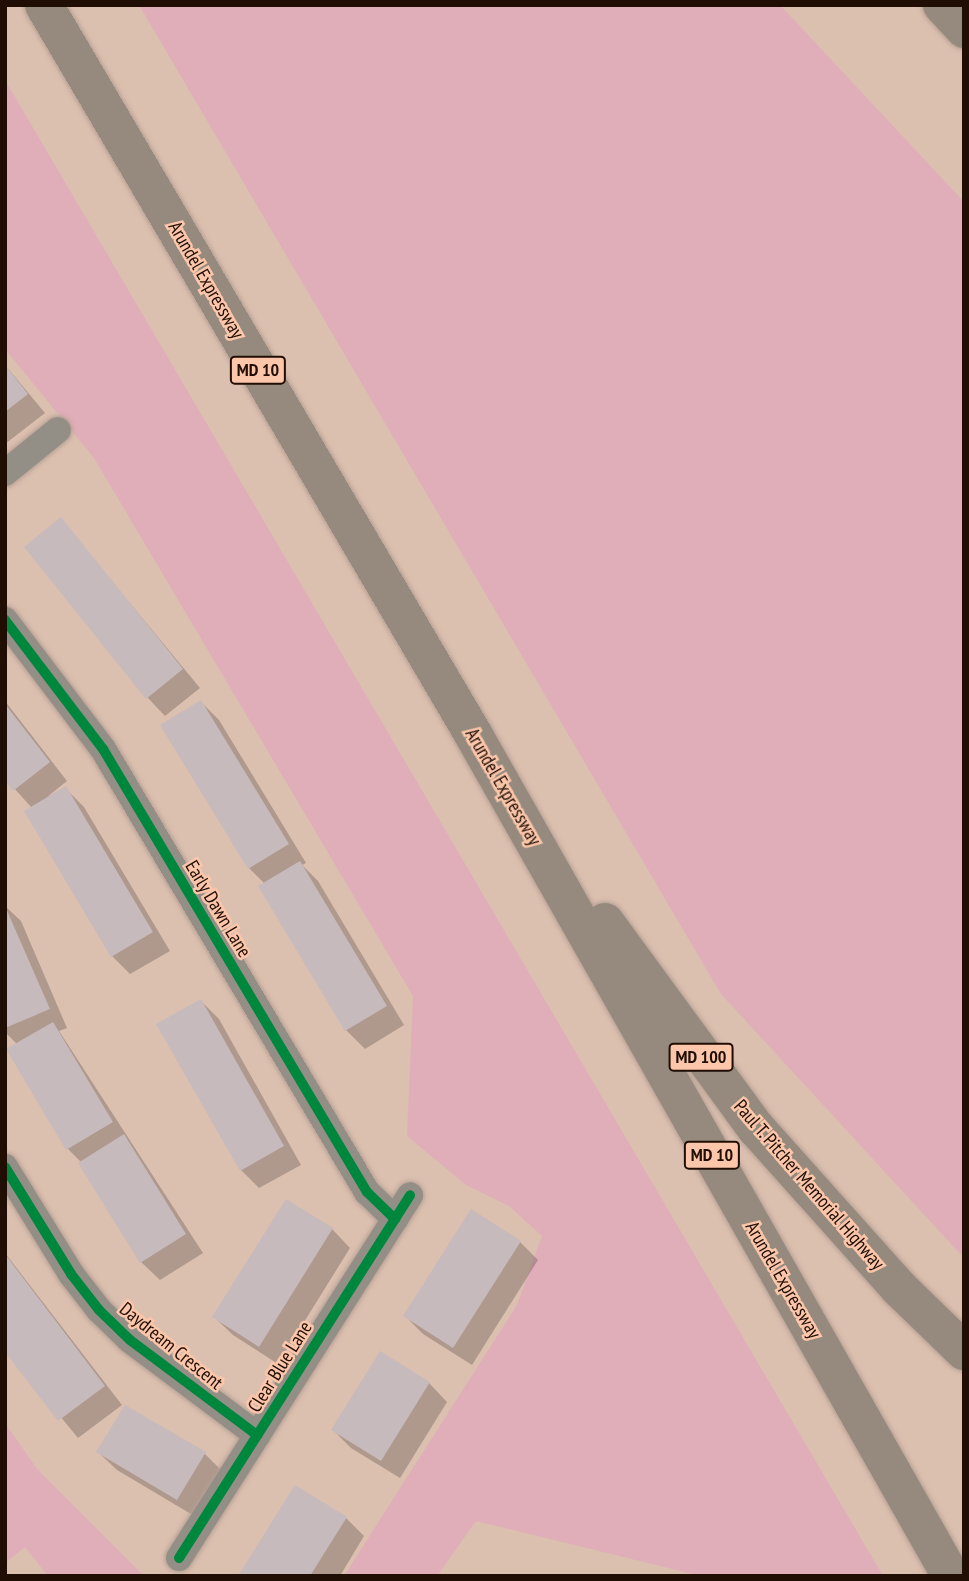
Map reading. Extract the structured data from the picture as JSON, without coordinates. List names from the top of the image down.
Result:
{
  "streets": {
    "highway": [
      "Arundel Expressway",
      "MD 10",
      "MD 100",
      "Paul T. Pitcher Memorial Highway"
    ],
    "street": ["Early Dawn Lane", "Daydream Crescent", "Clear Blue Lane"]
  },
  "crossings": [
    ["Arundel Expressway", "Paul T. Pitcher Memorial Highway"],
    ["Early Dawn Lane", "Clear Blue Lane"],
    ["Daydream Crescent", "Clear Blue Lane"]
  ]
}
